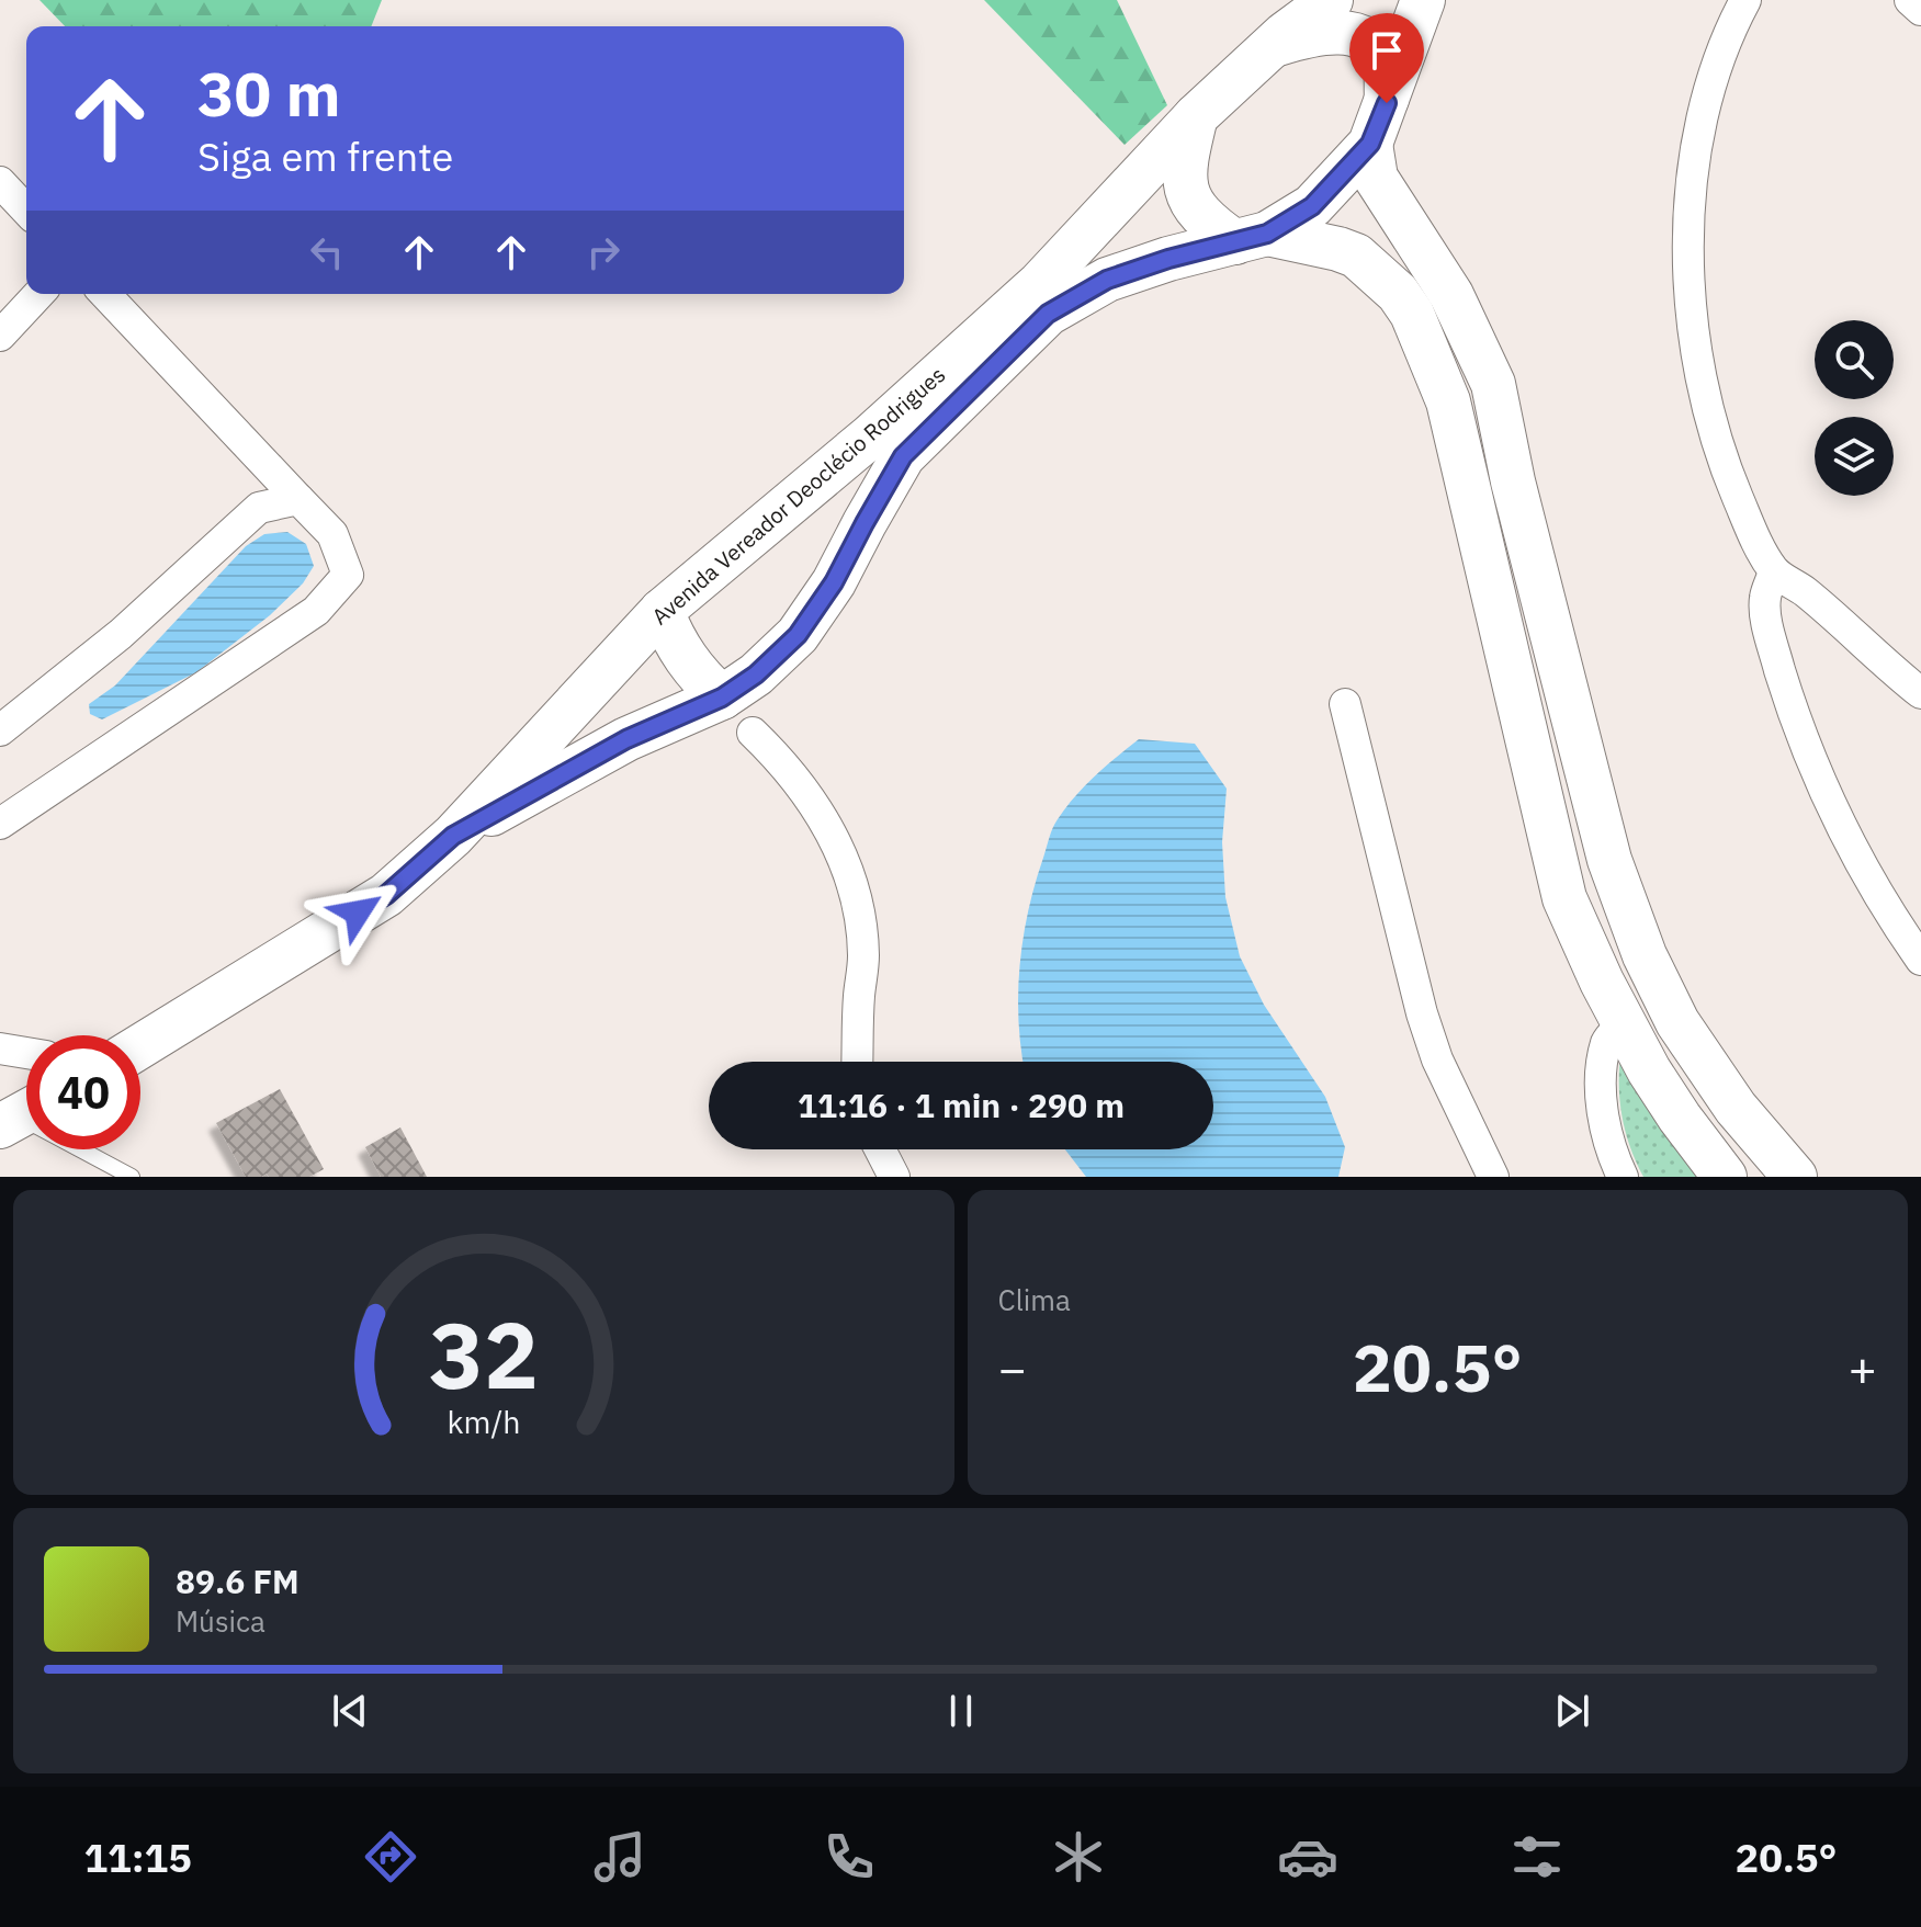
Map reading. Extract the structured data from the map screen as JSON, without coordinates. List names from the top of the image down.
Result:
{
  "streets": {
    "street": ["Avenida Vereador Deoclécio Rodrigues"]
  },
  "page": {
    "turn": ["30 m", "Siga em frente"],
    "limit": "40",
    "trip": "11:16 · 1 min · 290 m",
    "tile": "Clima",
    "heat": ["−", "20.5°", "+"],
    "song": ["89.6 FM", "Música"],
    "tabs": ["11:15", "20.5°"],
    "gauge": ["32", "km/h"]
  }
}
